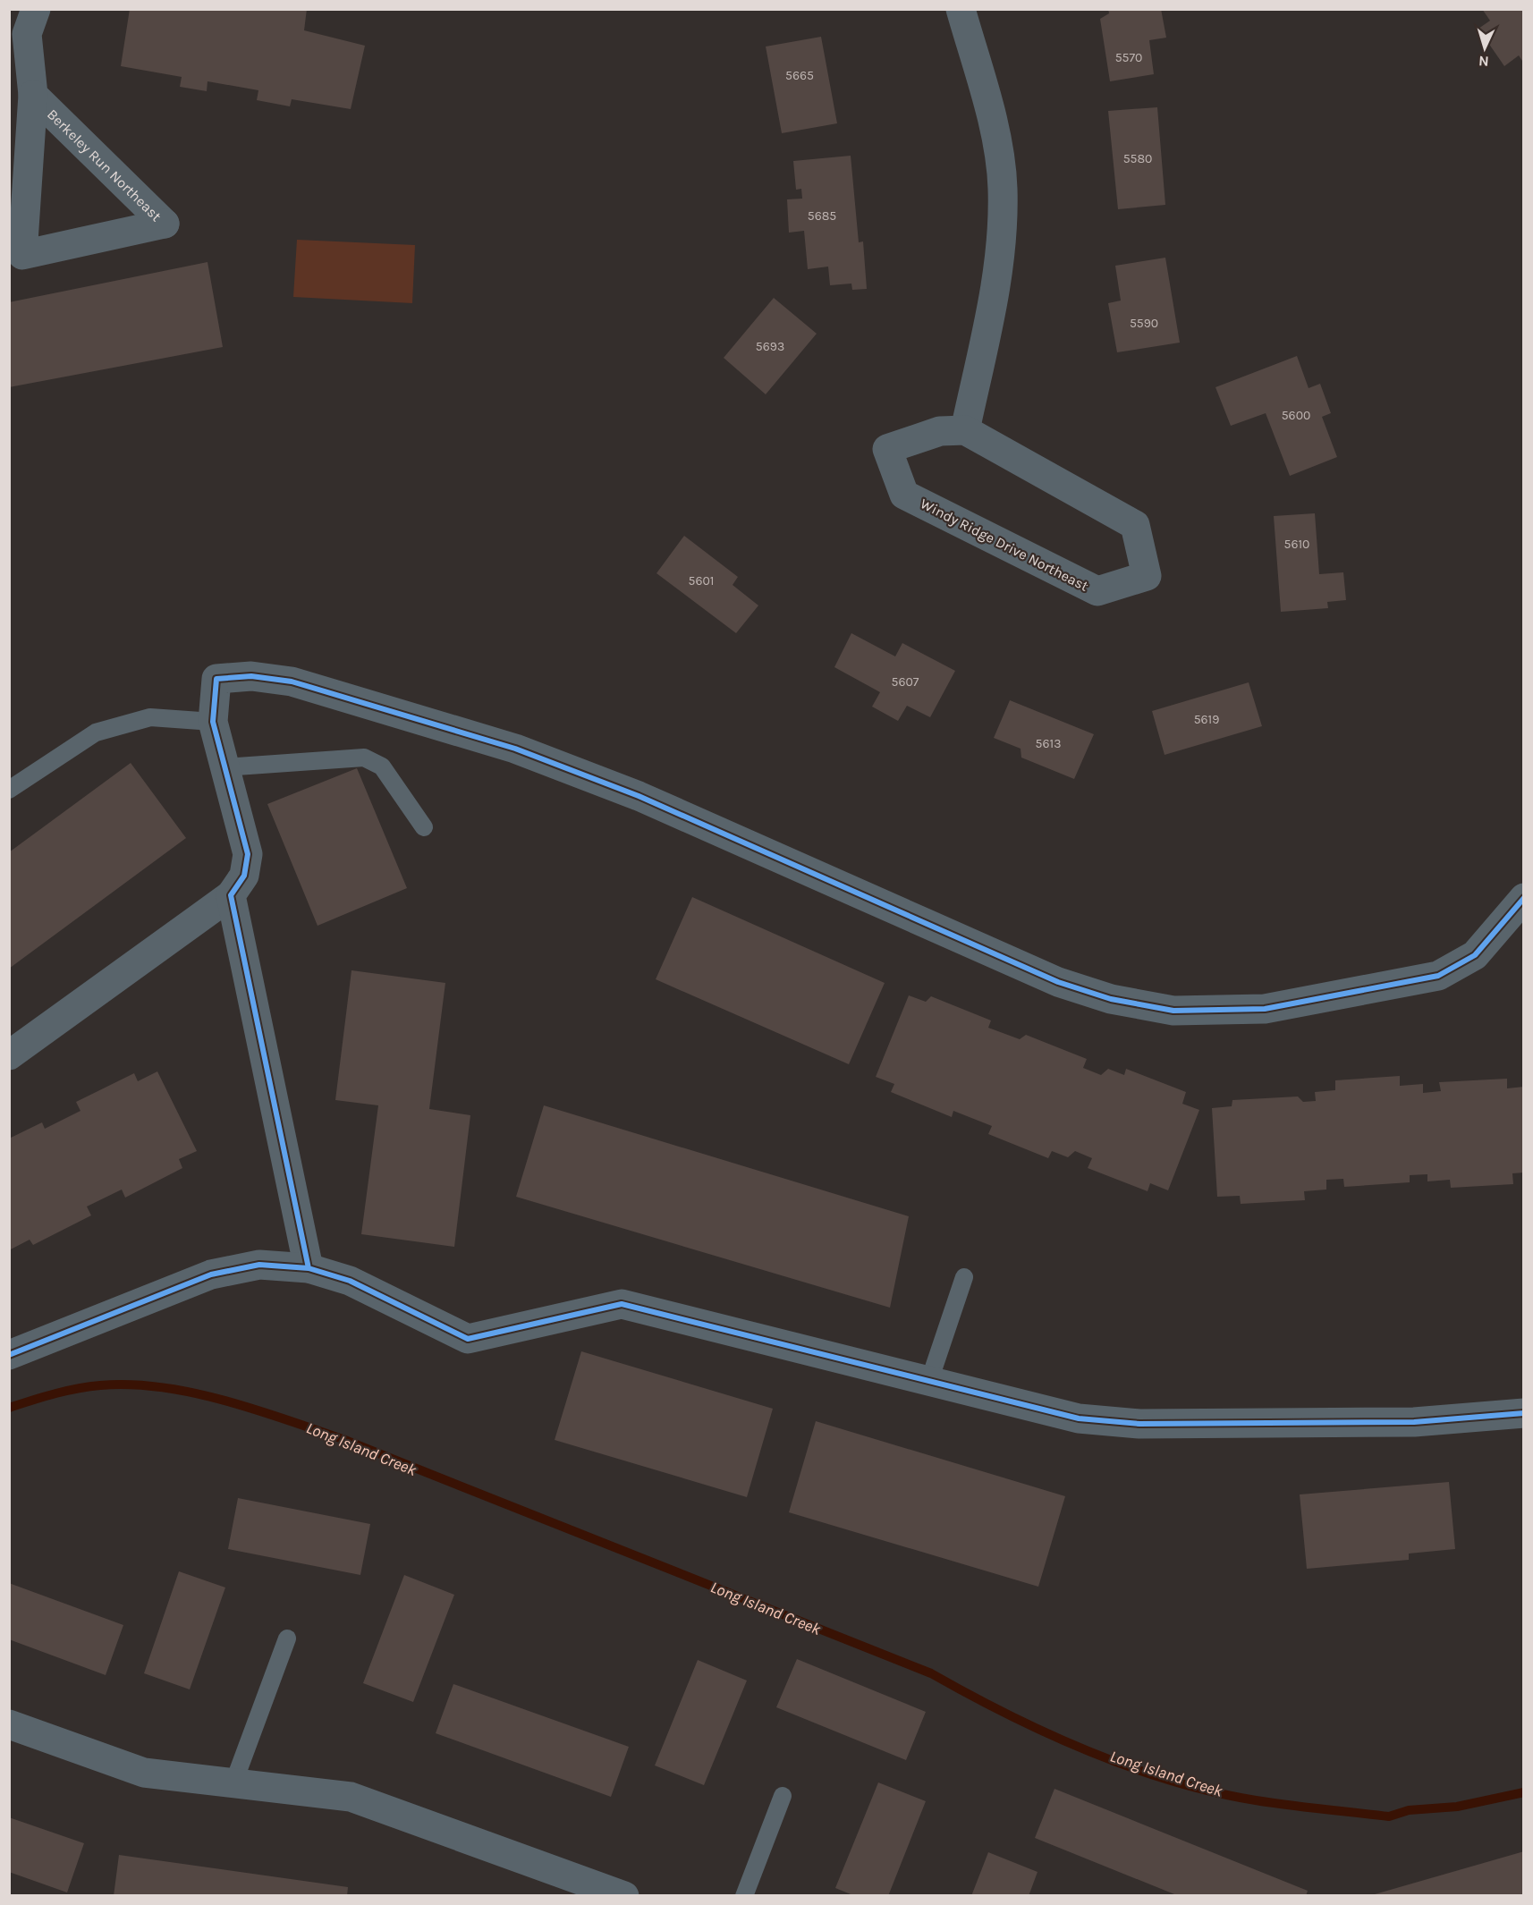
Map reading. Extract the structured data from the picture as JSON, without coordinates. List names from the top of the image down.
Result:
{
  "streets": {
    "street": ["Berkeley Run Northeast", "Windy Ridge Drive Northeast"]
  },
  "water": ["Long Island Creek"],
  "house_numbers": [
    "5570",
    "5665",
    "5580",
    "5685",
    "5590",
    "5693",
    "5600",
    "5610",
    "5601",
    "5607",
    "5619",
    "5613"
  ],
  "north": "bottom"
}
